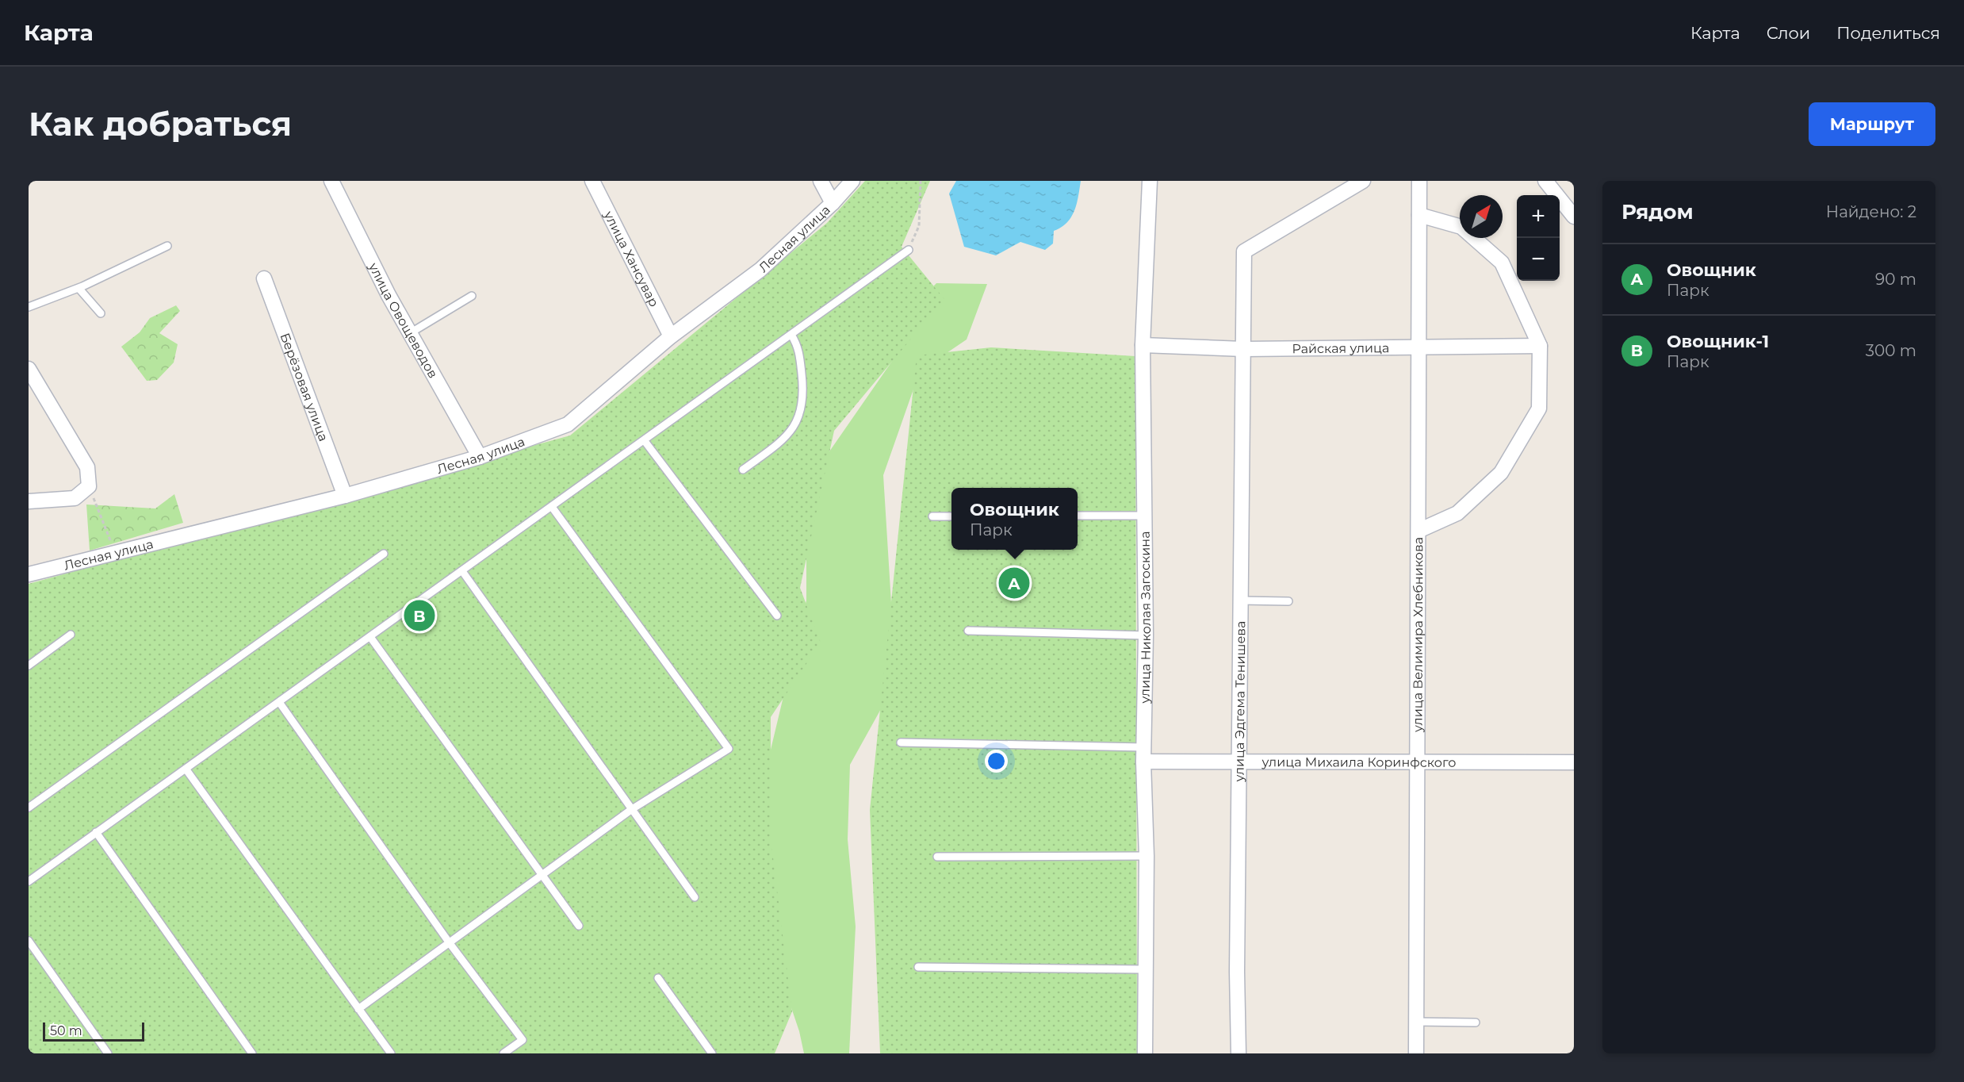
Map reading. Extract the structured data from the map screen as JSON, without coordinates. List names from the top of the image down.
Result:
{
  "streets": {
    "street": [
      "Лесная улица",
      "улица Хансувар",
      "улица Овощеводов",
      "Райская улица",
      "Берёзовая улица",
      "улица Николая Загоскина",
      "улица Велимира Хлебникова",
      "улица Эдгема Тенишева",
      "улица Михаила Коринфского"
    ]
  },
  "crossings": [
    ["Лесная улица", "улица Хансувар"],
    ["Лесная улица", "улица Овощеводов"],
    ["Лесная улица", "Берёзовая улица"],
    ["Райская улица", "улица Николая Загоскина"],
    ["Райская улица", "улица Велимира Хлебникова"],
    ["Райская улица", "улица Эдгема Тенишева"],
    ["улица Николая Загоскина", "улица Михаила Коринфского"],
    ["улица Велимира Хлебникова", "улица Михаила Коринфского"],
    ["улица Эдгема Тенишева", "улица Михаила Коринфского"]
  ],
  "scale_bar": "50 m",
  "north": "top right",
  "page": {
    "header": "Карта",
    "nav": ["Карта", "Слои", "Поделиться"],
    "buttons": "Маршрут",
    "title": "Как добраться",
    "heading": ["Рядом", "Найдено: 2"],
    "map_buttons": ["+", "−"],
    "list": [
      {
        "mark": "A",
        "name": "Овощник",
        "note": "Парк",
        "value": "90 m"
      },
      {
        "mark": "B",
        "name": "Овощник-1",
        "note": "Парк",
        "value": "300 m"
      }
    ],
    "popup": ["Овощник", "Парк"],
    "pins": ["A", "B"],
    "scale": "50 m"
  }
}
